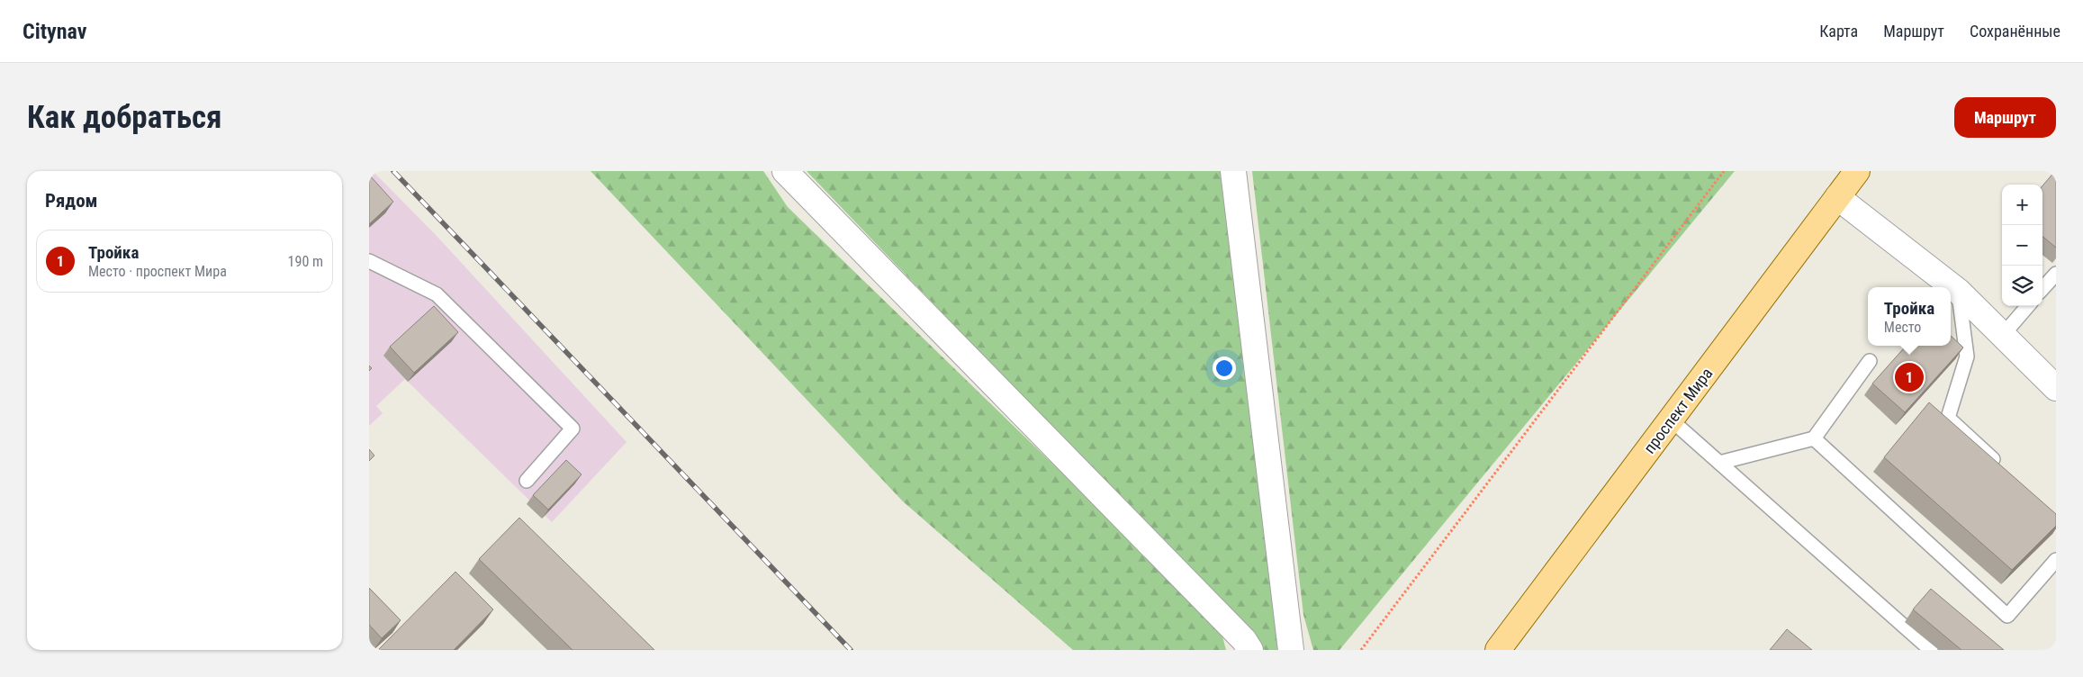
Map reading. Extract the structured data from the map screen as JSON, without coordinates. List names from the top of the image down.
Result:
{
  "streets": {
    "main road": ["проспект Мира"]
  },
  "page": {
    "header": "Citynav",
    "nav": ["Карта", "Маршрут", "Сохранённые"],
    "buttons": "Маршрут",
    "title": "Как добраться",
    "heading": "Рядом",
    "map_buttons": ["+", "−"],
    "list": [
      {
        "mark": "1",
        "name": "Тройка",
        "note": "Место · проспект Мира",
        "value": "190 m"
      }
    ],
    "popup": ["Тройка", "Место"],
    "pins": "1"
  }
}
